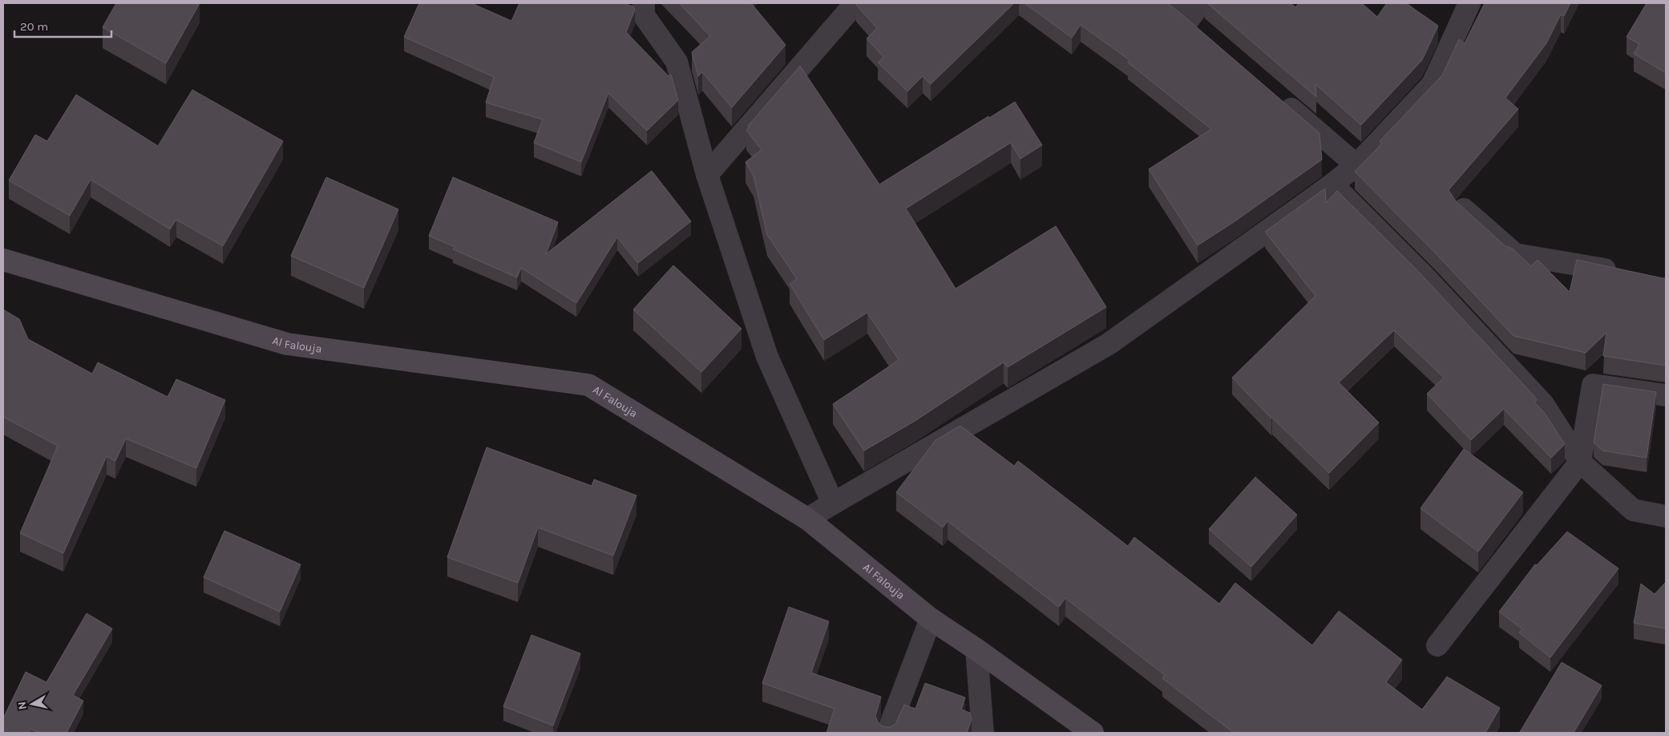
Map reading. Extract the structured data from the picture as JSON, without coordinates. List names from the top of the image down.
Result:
{
  "streets": {
    "main road": ["Al Falouja"]
  },
  "scale_bar": "20 m",
  "north": "left"
}
